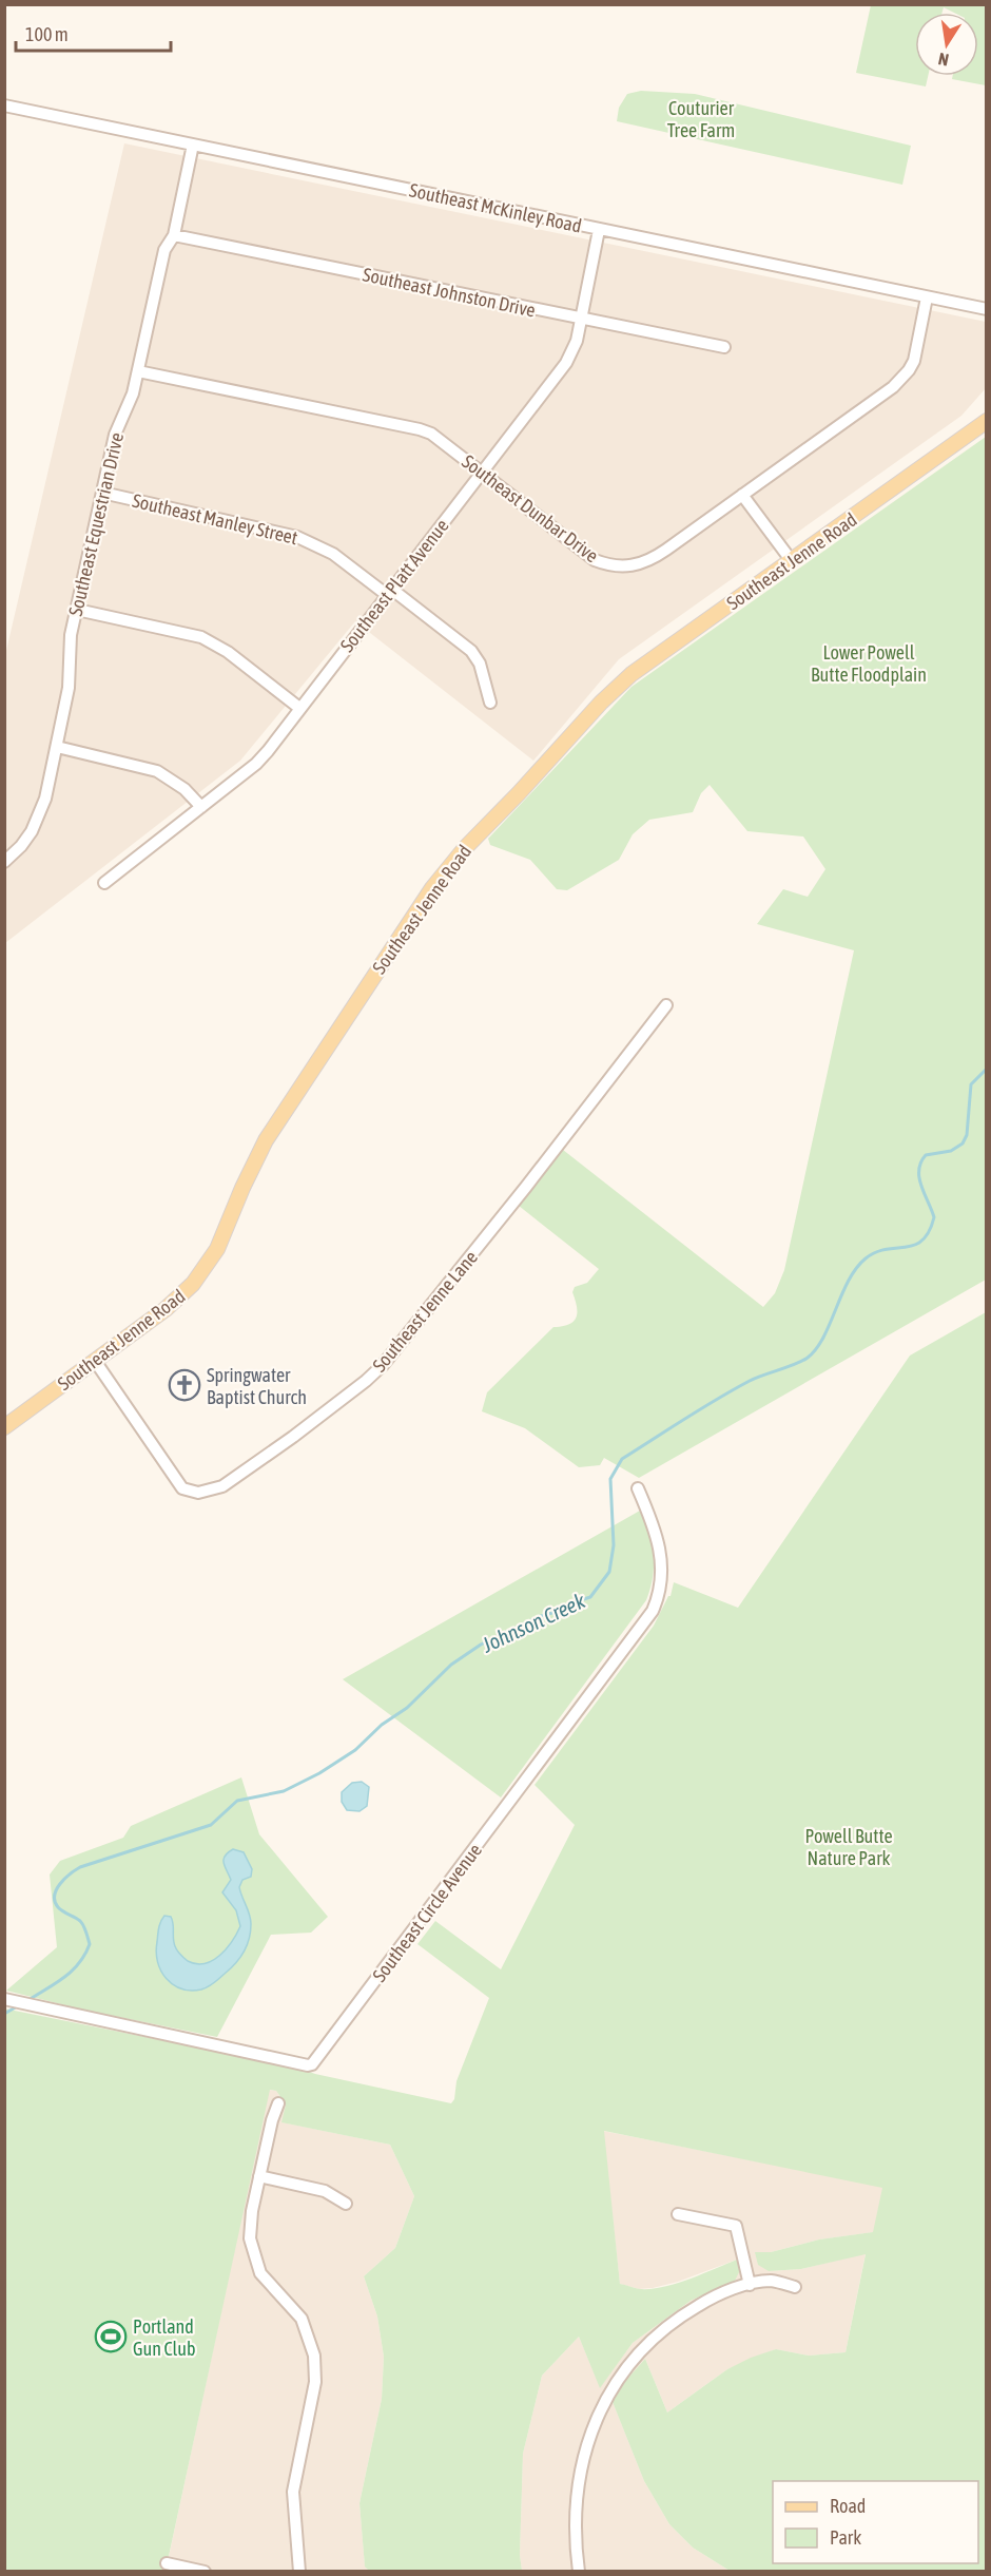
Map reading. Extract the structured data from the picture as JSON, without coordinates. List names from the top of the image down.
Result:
{
  "streets": {
    "main road": ["Southeast Jenne Road"],
    "street": [
      "Southeast McKinley Road",
      "Southeast Johnston Drive",
      "Southeast Dunbar Drive",
      "Southeast Manley Street",
      "Southeast Equestrian Drive",
      "Southeast Platt Avenue",
      "Southeast Jenne Lane",
      "Southeast Circle Avenue"
    ]
  },
  "crossings": [
    ["Southeast McKinley Road", "Southeast Dunbar Drive"],
    ["Southeast McKinley Road", "Southeast Equestrian Drive"],
    ["Southeast McKinley Road", "Southeast Platt Avenue"],
    ["Southeast Johnston Drive", "Southeast Equestrian Drive"],
    ["Southeast Johnston Drive", "Southeast Platt Avenue"],
    ["Southeast Dunbar Drive", "Southeast Equestrian Drive"],
    ["Southeast Dunbar Drive", "Southeast Platt Avenue"],
    ["Southeast Manley Street", "Southeast Equestrian Drive"],
    ["Southeast Manley Street", "Southeast Platt Avenue"],
    ["Southeast Jenne Road", "Southeast Jenne Lane"]
  ],
  "water": ["Johnson Creek"],
  "parks": ["Couturier Tree Farm", "Lower Powell Butte Floodplain", "Powell Butte Nature Park"],
  "places": {
    "church": ["Springwater Baptist Church"],
    "sports": ["Portland Gun Club"]
  },
  "legend": ["Road", "Park"],
  "scale_bar": "100 m",
  "north": "bottom"
}
